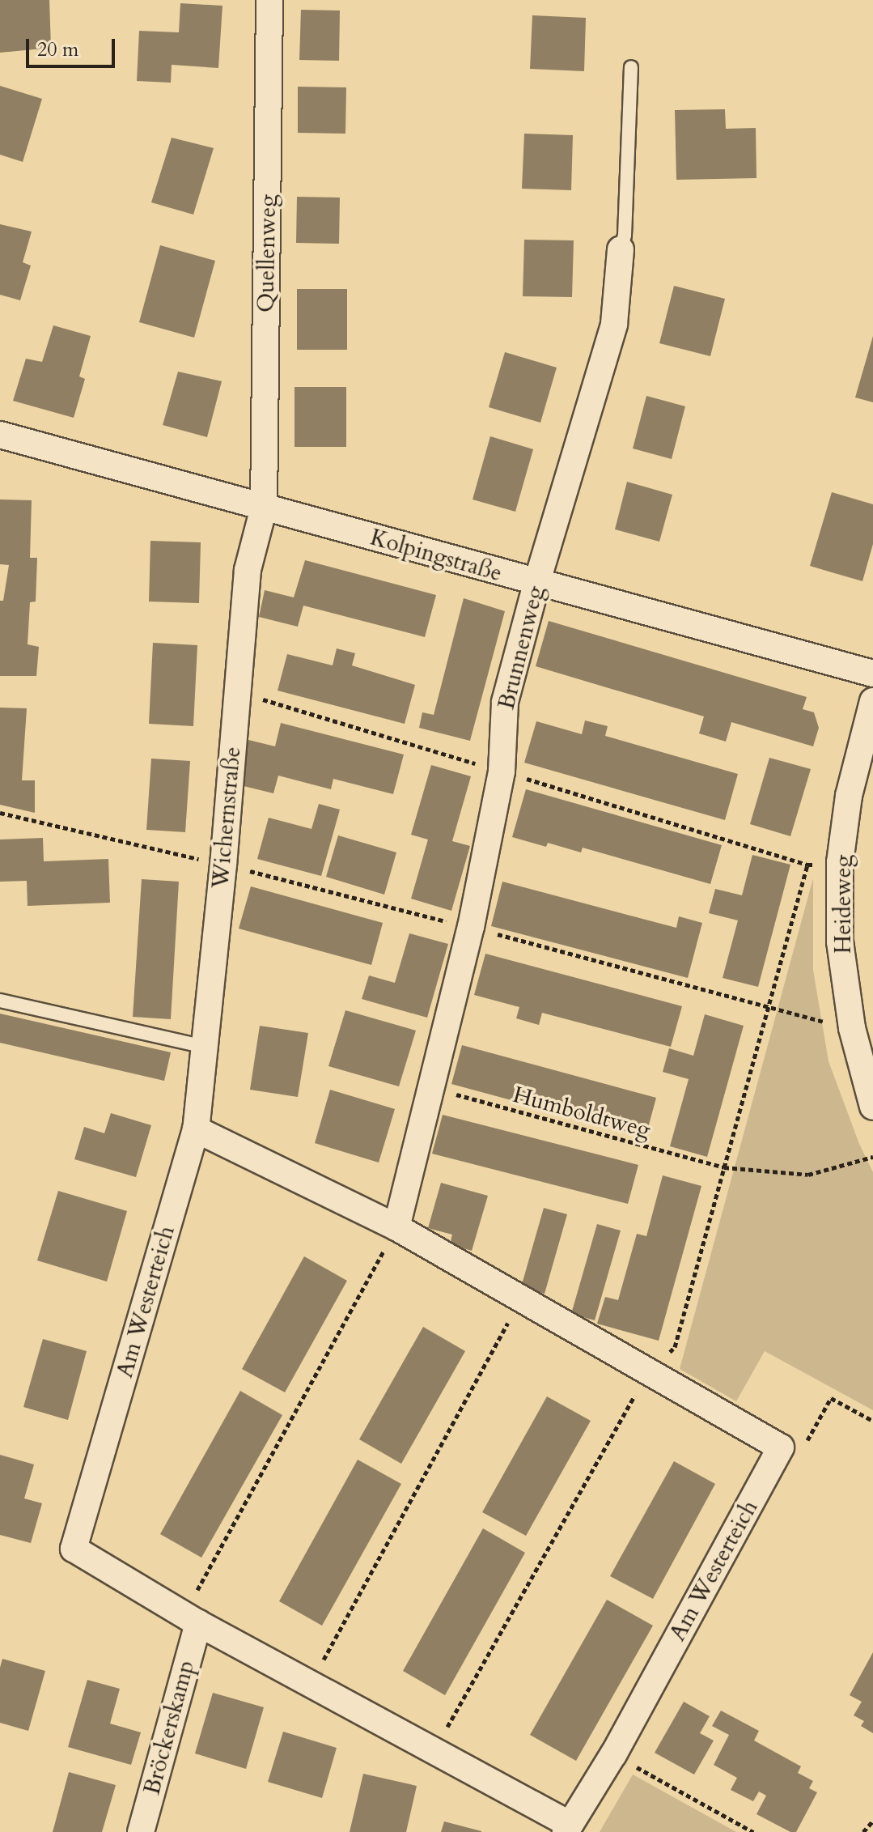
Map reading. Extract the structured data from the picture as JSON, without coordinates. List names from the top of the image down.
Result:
{
  "streets": {
    "street": [
      "Quellenweg",
      "Kolpingstraße",
      "Brunnenweg",
      "Wichernstraße",
      "Heideweg",
      "Am Westerteich",
      "Bröckerskamp"
    ],
    "path": ["Humboldtweg"]
  },
  "crossings": [
    ["Quellenweg", "Kolpingstraße"],
    ["Quellenweg", "Wichernstraße"],
    ["Kolpingstraße", "Brunnenweg"],
    ["Kolpingstraße", "Wichernstraße"],
    ["Brunnenweg", "Humboldtweg"],
    ["Wichernstraße", "Am Westerteich"],
    ["Am Westerteich", "Bröckerskamp"]
  ],
  "scale_bar": "20 m"
}
